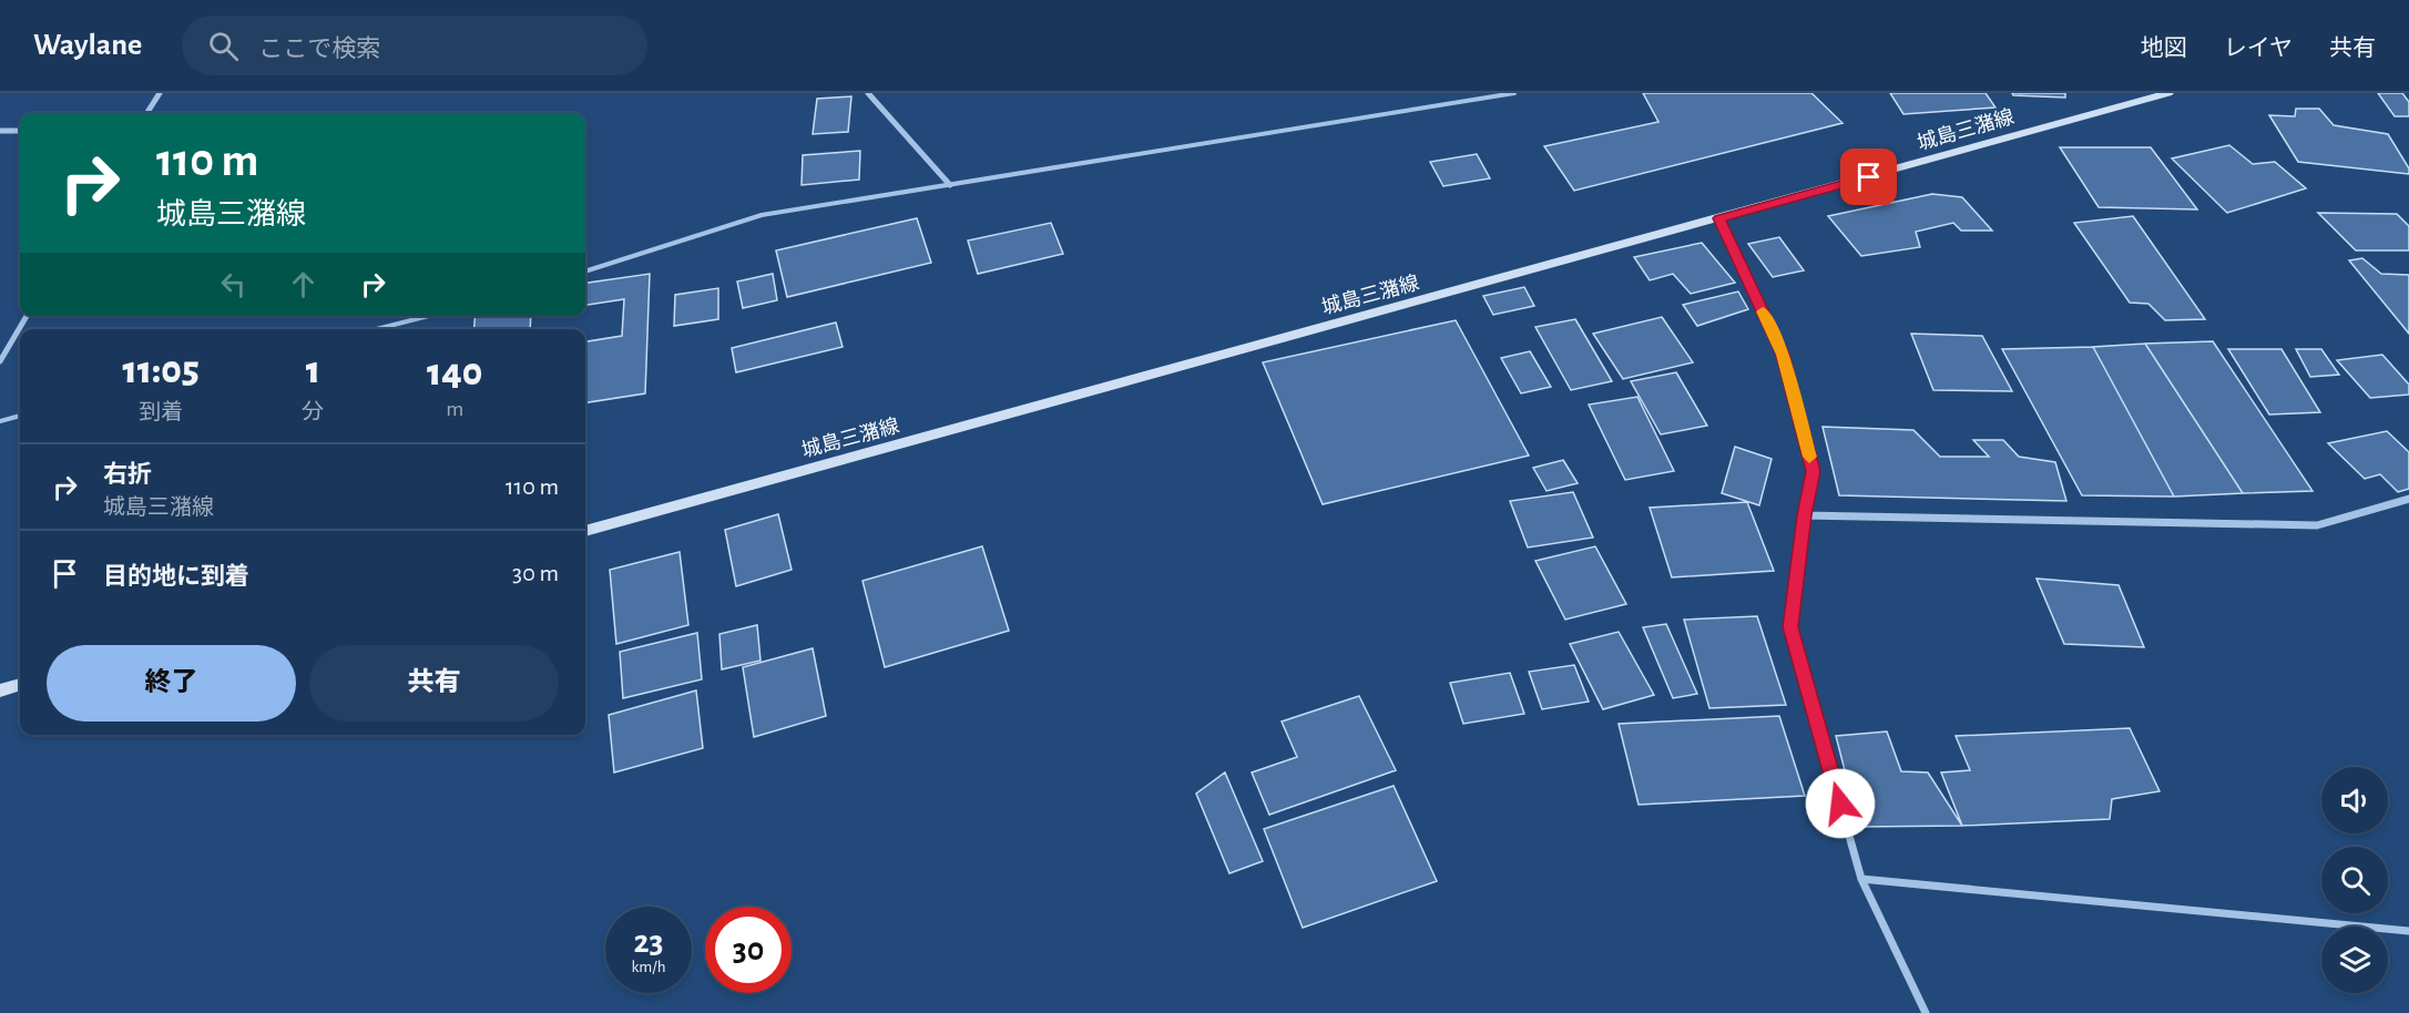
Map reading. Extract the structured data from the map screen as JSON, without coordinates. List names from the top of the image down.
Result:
{
  "streets": {
    "main road": ["城島三潴線"]
  },
  "page": {
    "header": "Waylane",
    "search": "ここで検索",
    "nav": ["地図", "レイヤ", "共有"],
    "turn": ["110 m", "城島三潴線"],
    "eta": [
      "11:05",
      "到着",
      "1",
      "分",
      "140",
      "m"
    ],
    "list": [
      {
        "name": "右折",
        "note": "城島三潴線",
        "value": "110 m"
      },
      {
        "name": "目的地に到着",
        "value": "30 m"
      }
    ],
    "buttons": ["終了", "共有"],
    "speed": "23 km/h",
    "limit": "30"
  }
}
